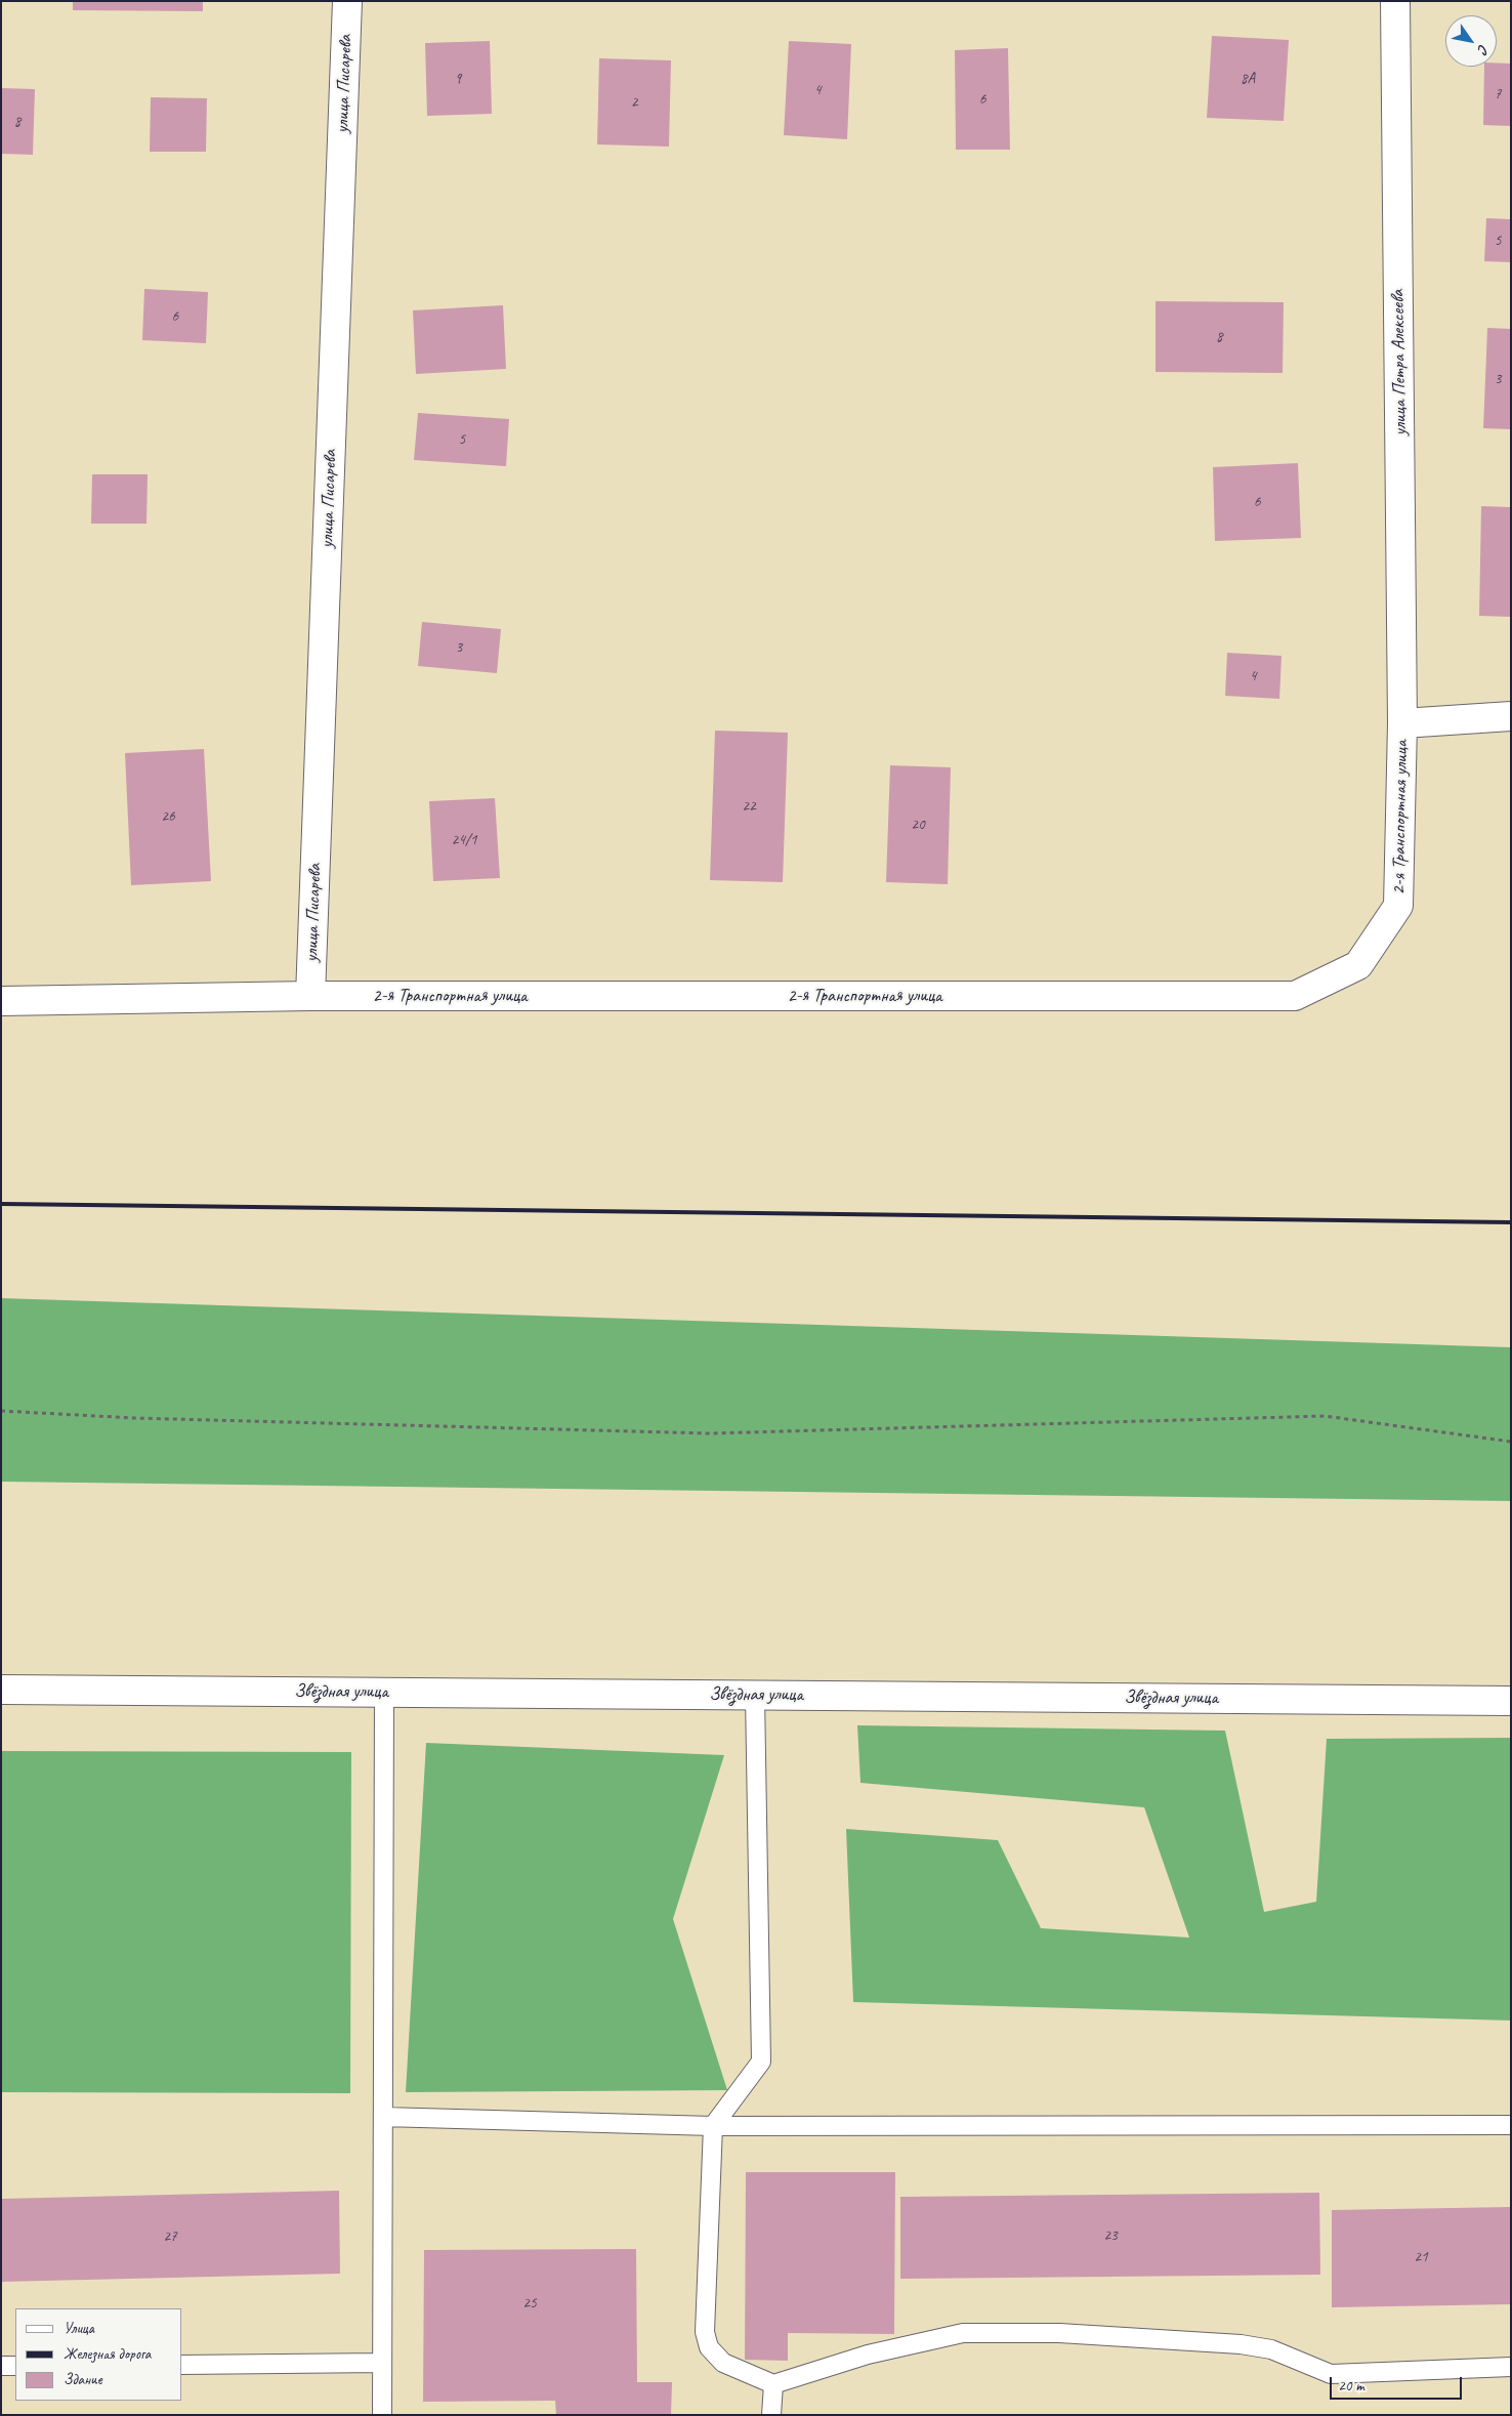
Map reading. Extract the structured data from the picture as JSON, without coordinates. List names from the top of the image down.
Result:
{
  "streets": {
    "street": [
      "улица Писарева",
      "улица Петра Алексеева",
      "2-я Транспортная улица",
      "Звёздная улица"
    ]
  },
  "crossings": [
    ["улица Писарева", "2-я Транспортная улица"],
    ["улица Петра Алексеева", "2-я Транспортная улица"]
  ],
  "house_numbers": [
    "9",
    "8А",
    "4",
    "7",
    "6",
    "2",
    "8",
    "5",
    "6",
    "8",
    "3",
    "5",
    "6",
    "3",
    "4",
    "22",
    "26",
    "20",
    "24/1",
    "23",
    "27",
    "21",
    "25"
  ],
  "legend": ["Улица", "Железная дорога", "Здание"],
  "scale_bar": "20 m",
  "north": "bottom right"
}
